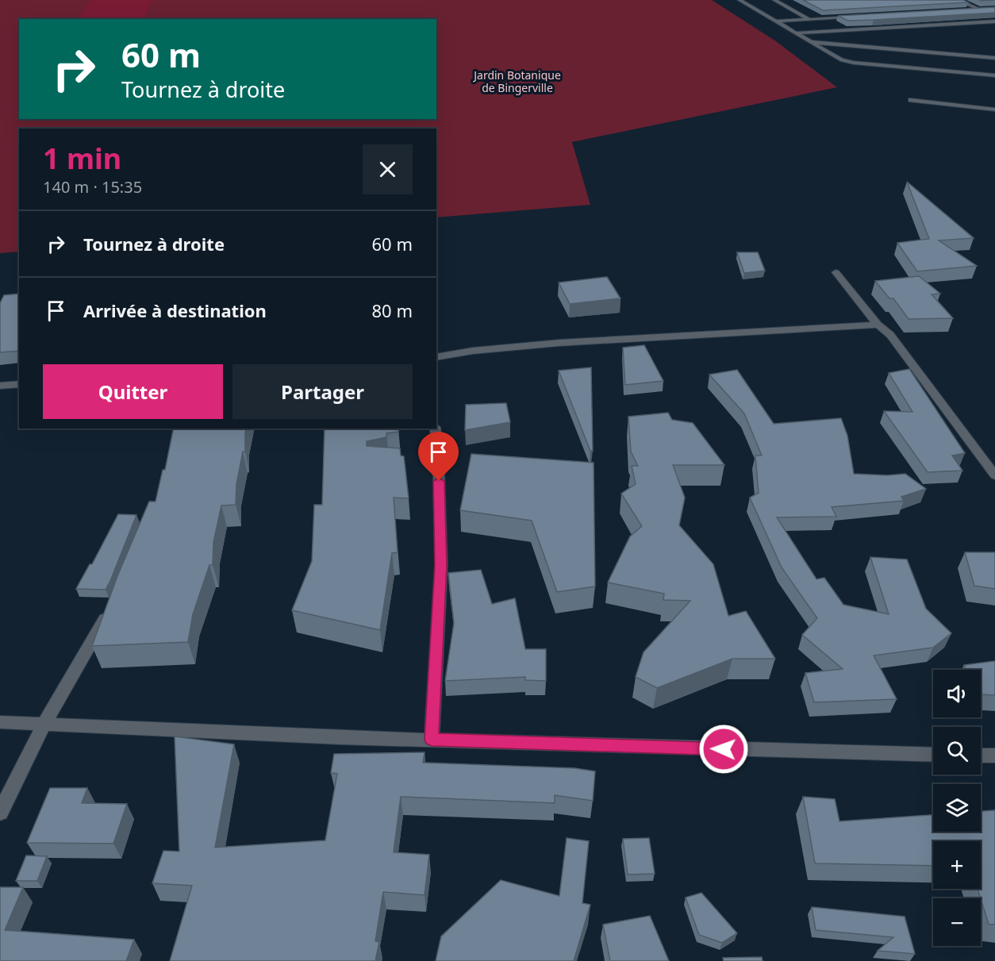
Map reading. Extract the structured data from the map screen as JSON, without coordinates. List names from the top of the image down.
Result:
{
  "parks": ["Jardin Botanique de Bingerville"],
  "page": {
    "turn": ["60 m", "Tournez à droite"],
    "heading": ["1 min", "140 m · 15:35"],
    "list": [
      {
        "name": "Tournez à droite",
        "value": "60 m"
      },
      {
        "name": "Arrivée à destination",
        "value": "80 m"
      }
    ],
    "buttons": ["Quitter", "Partager"],
    "map_buttons": ["+", "−"]
  }
}
